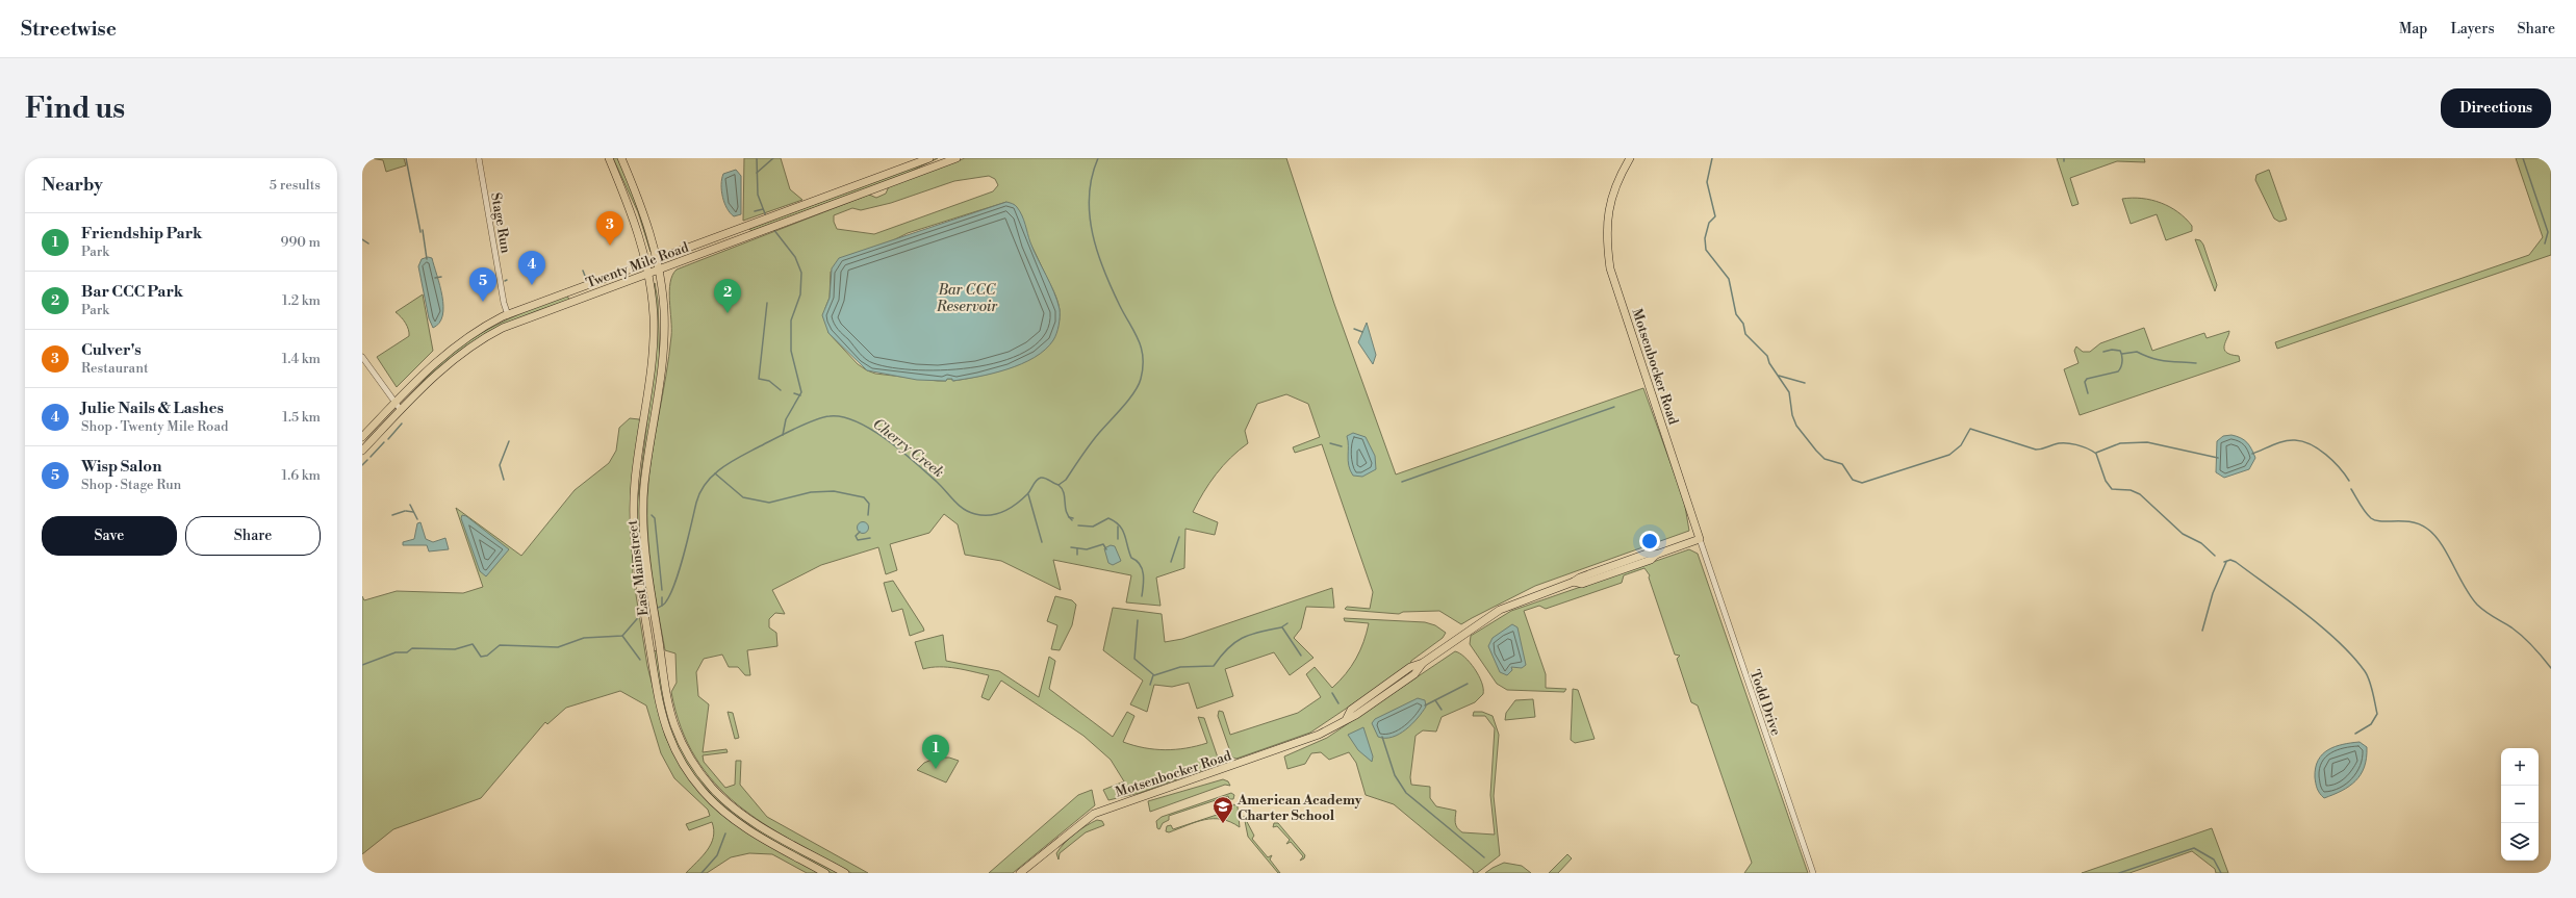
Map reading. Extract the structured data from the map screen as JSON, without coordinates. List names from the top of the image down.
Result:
{
  "streets": {
    "main road": ["Twenty Mile Road", "Motsenbocker Road", "East Mainstreet"],
    "street": ["Stage Run", "Todd Drive"]
  },
  "crossings": [
    ["Stage Run", "Twenty Mile Road"],
    ["Twenty Mile Road", "East Mainstreet"],
    ["Motsenbocker Road", "Todd Drive"]
  ],
  "water": ["Bar CCC Reservoir", "Cherry Creek"],
  "places": {
    "school or university": ["American Academy Charter School"]
  },
  "page": {
    "header": "Streetwise",
    "nav": ["Map", "Layers", "Share"],
    "buttons": [
      "Directions",
      ["Save", "Share"]
    ],
    "title": "Find us",
    "heading": ["Nearby", "5 results"],
    "pins": [
      "3",
      "4",
      "5",
      "2",
      "1"
    ],
    "list": [
      {
        "mark": "1",
        "name": "Friendship Park",
        "note": "Park",
        "value": "990 m"
      },
      {
        "mark": "2",
        "name": "Bar CCC Park",
        "note": "Park",
        "value": "1.2 km"
      },
      {
        "mark": "3",
        "name": "Culver's",
        "note": "Restaurant",
        "value": "1.4 km"
      },
      {
        "mark": "4",
        "name": "Julie Nails & Lashes",
        "note": "Shop · Twenty Mile Road",
        "value": "1.5 km"
      },
      {
        "mark": "5",
        "name": "Wisp Salon",
        "note": "Shop · Stage Run",
        "value": "1.6 km"
      }
    ],
    "map_buttons": ["+", "−"]
  }
}
